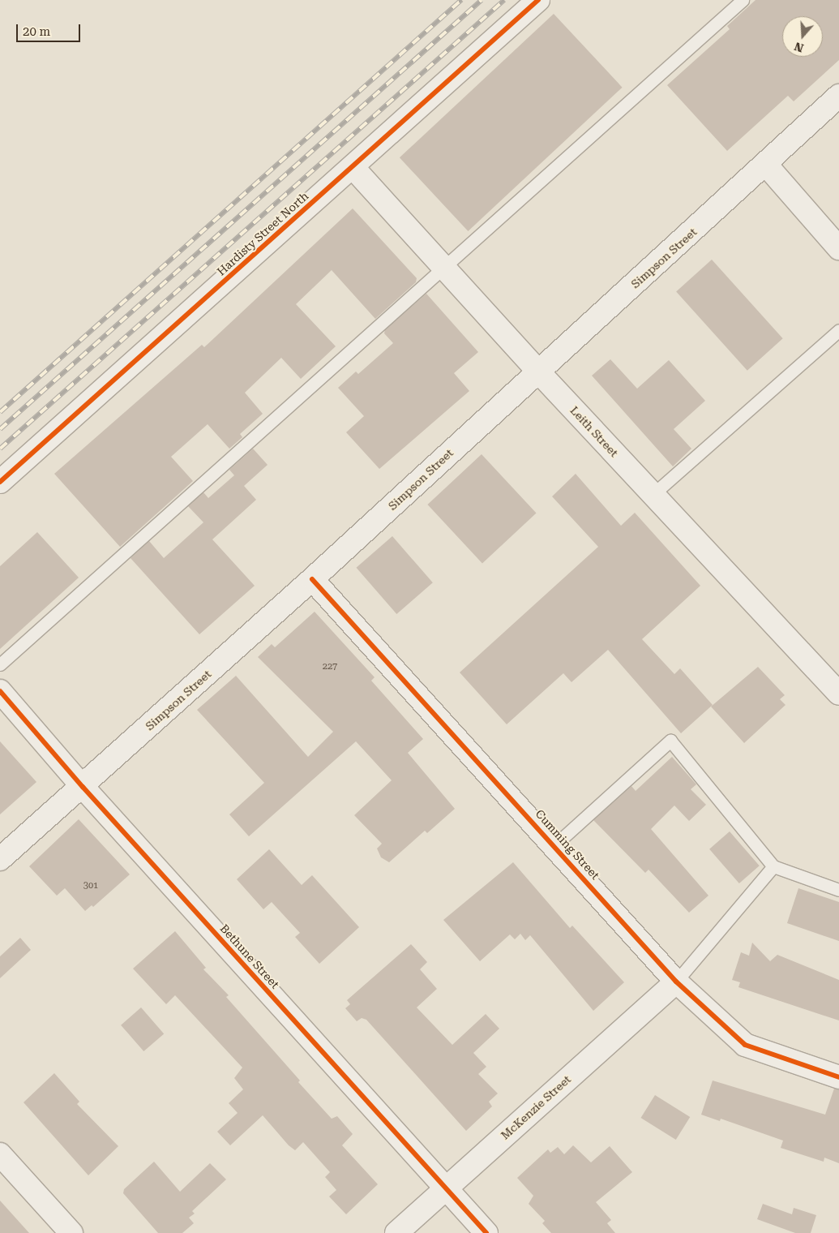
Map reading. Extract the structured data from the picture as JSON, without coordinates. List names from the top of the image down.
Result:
{
  "streets": {
    "street": [
      "Hardisty Street North",
      "Simpson Street",
      "Leith Street",
      "Cumming Street",
      "Bethune Street",
      "McKenzie Street"
    ]
  },
  "crossings": [
    ["Hardisty Street North", "Leith Street"],
    ["Simpson Street", "Leith Street"],
    ["Simpson Street", "Cumming Street"],
    ["Simpson Street", "Bethune Street"],
    ["Cumming Street", "McKenzie Street"],
    ["Bethune Street", "McKenzie Street"]
  ],
  "house_numbers": ["227", "301"],
  "scale_bar": "20 m",
  "north": "bottom"
}
